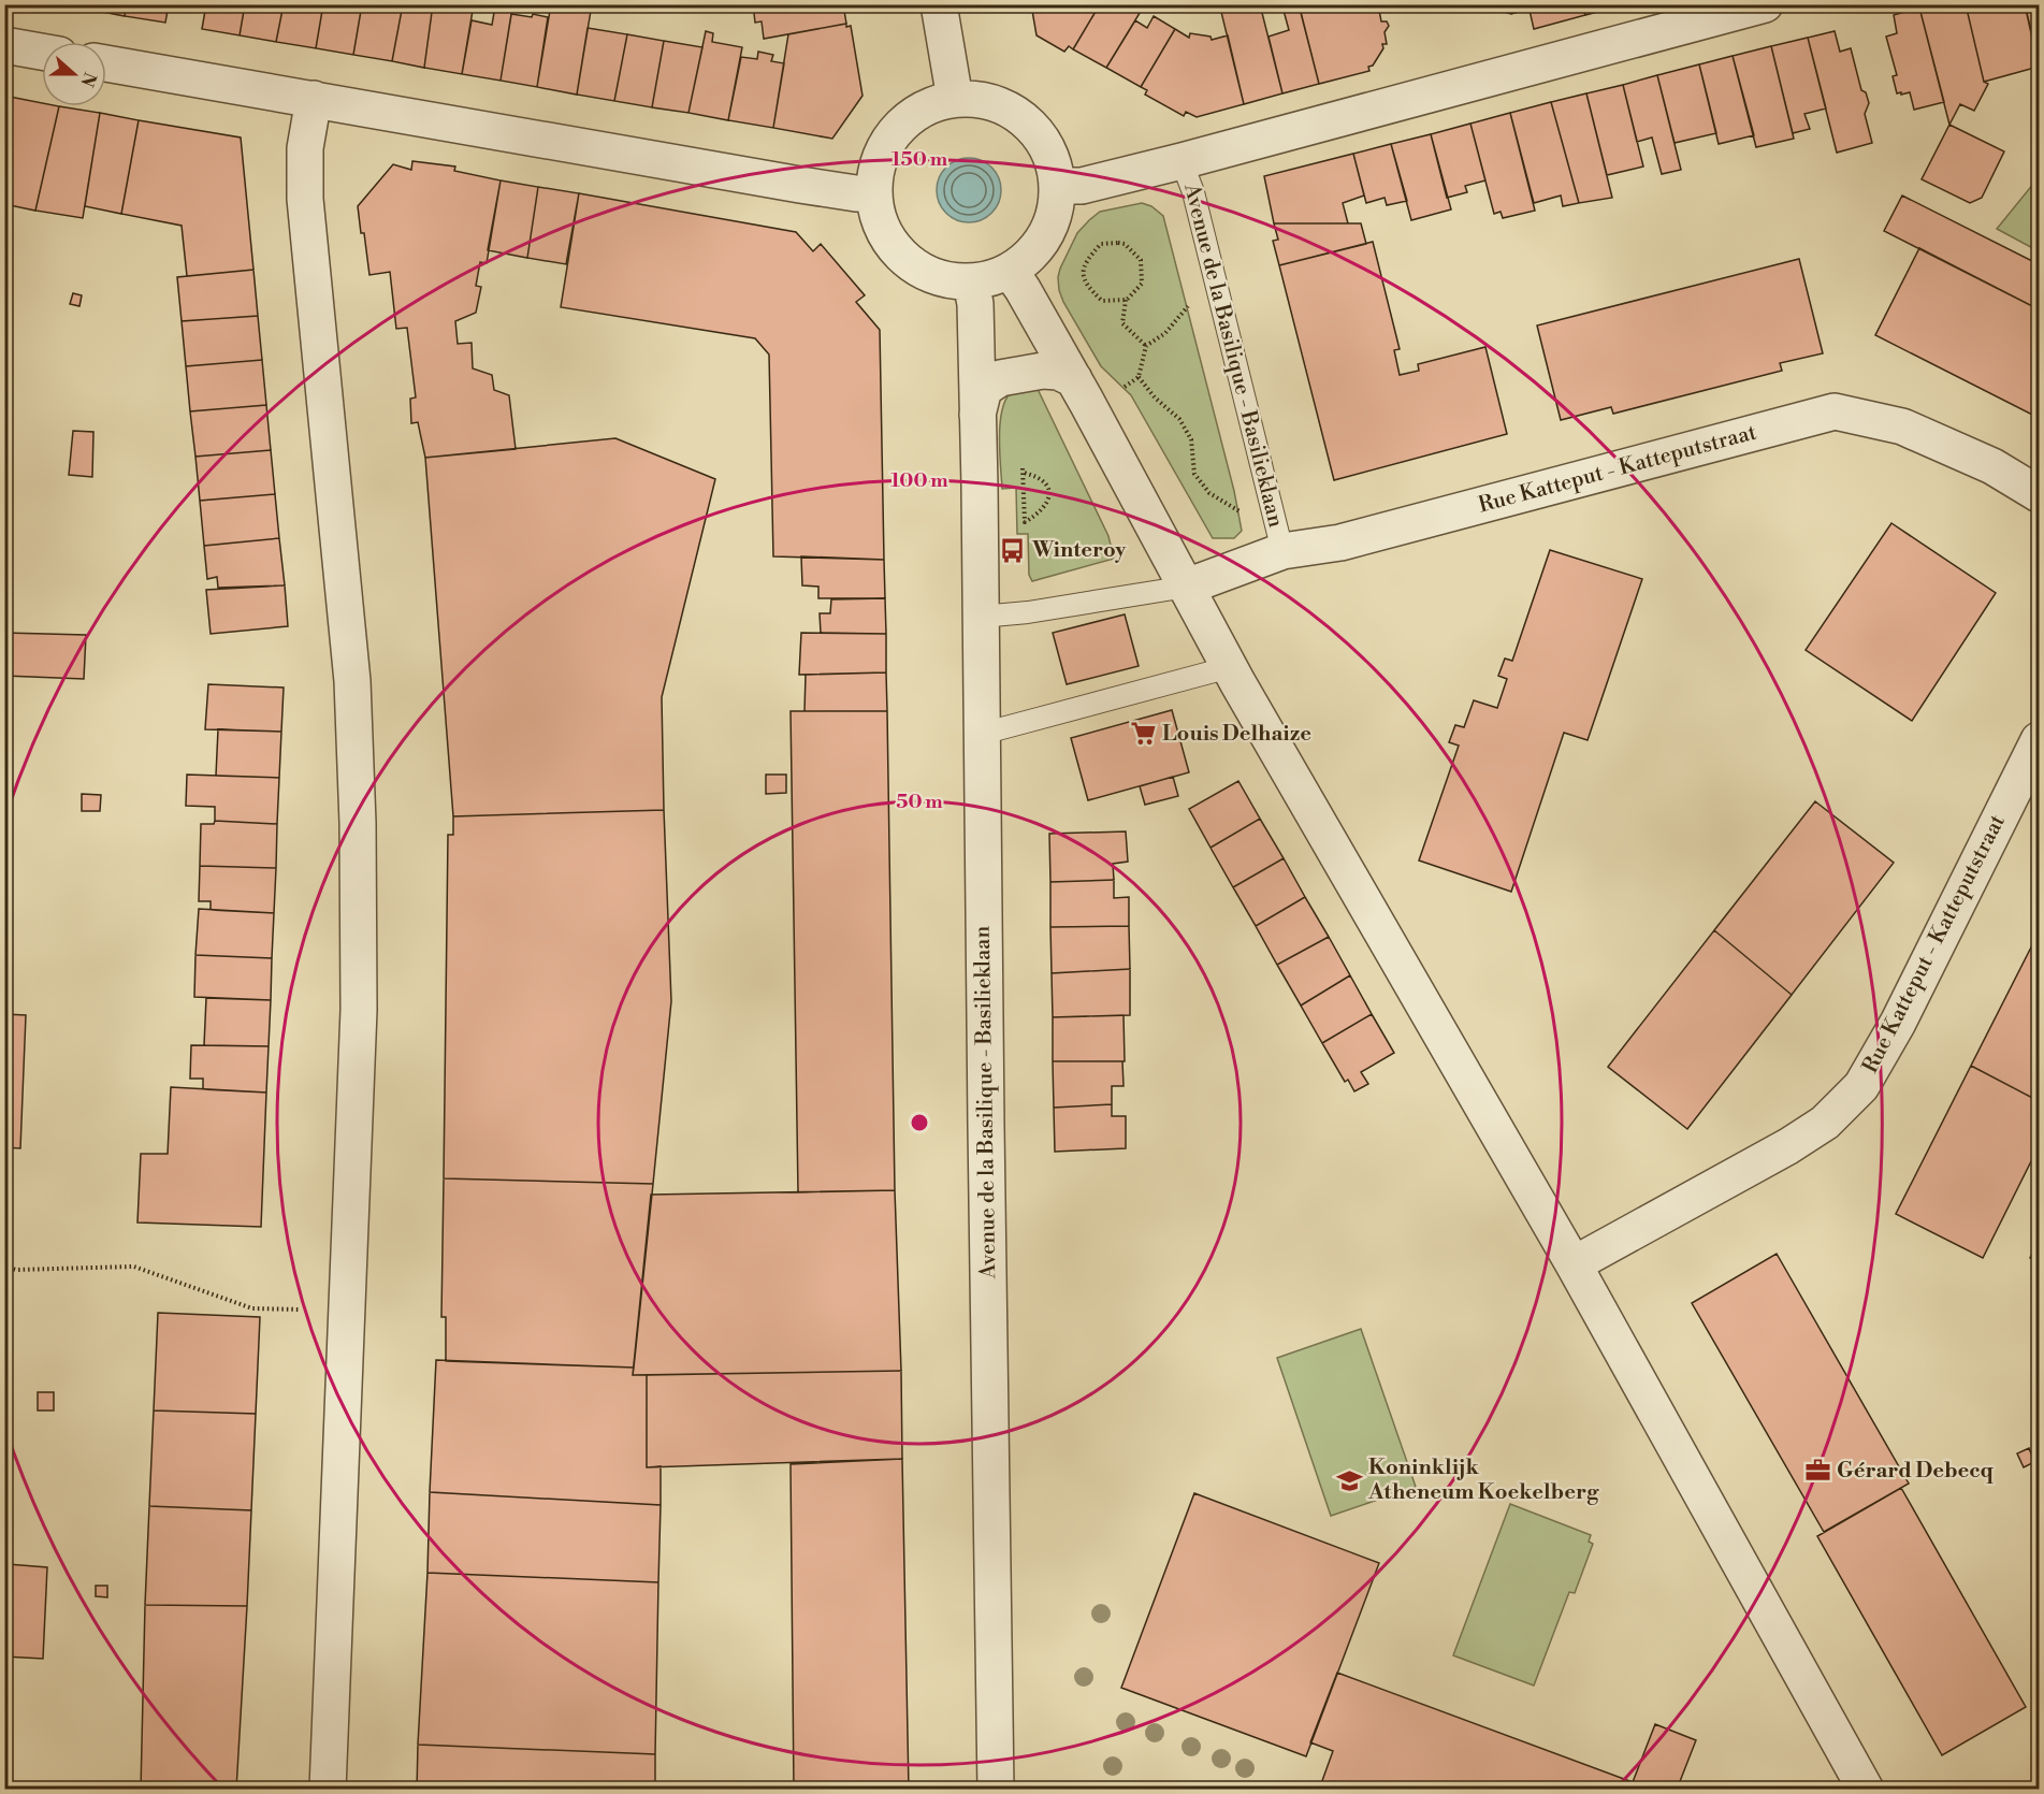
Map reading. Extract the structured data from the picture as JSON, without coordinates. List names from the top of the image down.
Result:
{
  "streets": {
    "street": ["Avenue de la Basilique - Basilieklaan", "Rue Katteput - Katteputstraat"]
  },
  "crossings": [
    ["Avenue de la Basilique - Basilieklaan", "Rue Katteput - Katteputstraat"]
  ],
  "places": {
    "bus stop": ["Winteroy"],
    "supermarket": ["Louis Delhaize"],
    "office": ["Gérard Debecq"],
    "school or university": ["Koninklijk Atheneum Koekelberg"]
  },
  "north": "right",
  "rings": ["150 m", "100 m", "50 m"]
}
